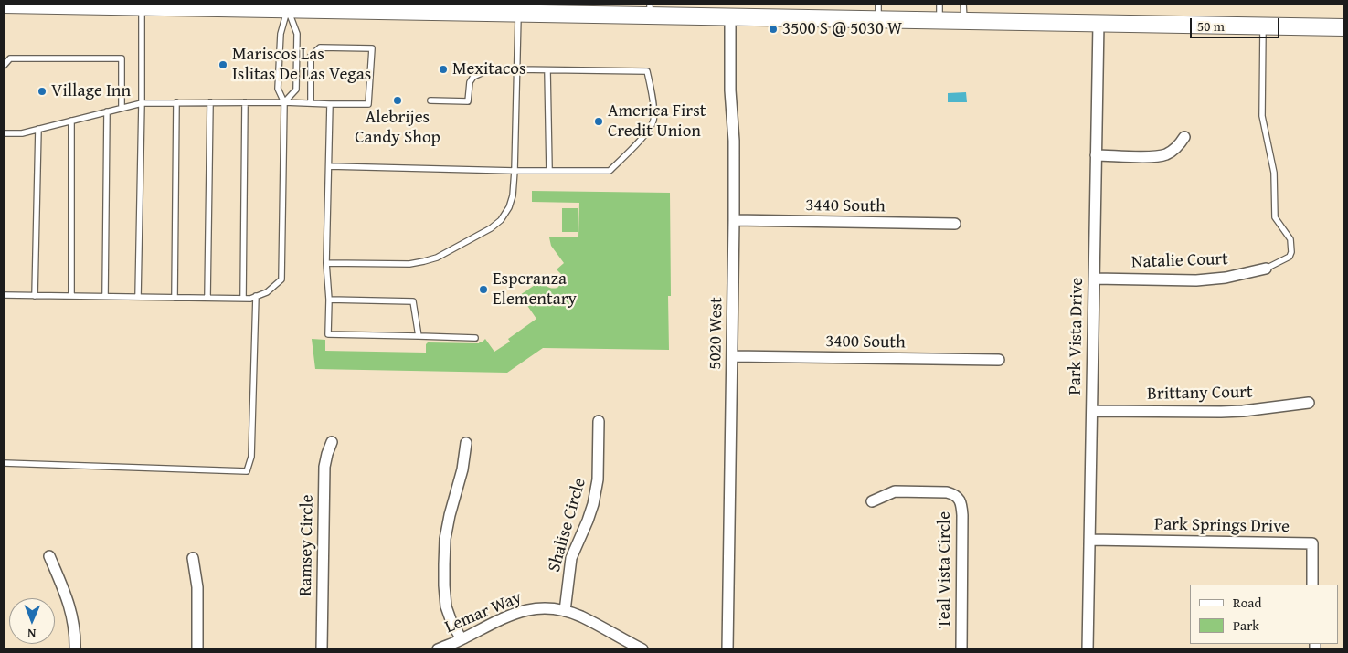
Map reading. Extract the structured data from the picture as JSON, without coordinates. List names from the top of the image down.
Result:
{
  "streets": {
    "street": [
      "3440 South",
      "Natalie Court",
      "5020 West",
      "Park Vista Drive",
      "3400 South",
      "Brittany Court",
      "Shalise Circle",
      "Park Springs Drive",
      "Ramsey Circle",
      "Teal Vista Circle",
      "Lemar Way"
    ]
  },
  "crossings": [
    ["3440 South", "5020 West"],
    ["Natalie Court", "Park Vista Drive"],
    ["5020 West", "3400 South"],
    ["Park Vista Drive", "Brittany Court"],
    ["Park Vista Drive", "Park Springs Drive"],
    ["Shalise Circle", "Lemar Way"]
  ],
  "places": [
    "3500 S @ 5030 W",
    "Mariscos Las Islitas De Las Vegas",
    "Mexitacos",
    "Village Inn",
    "Alebrijes Candy Shop",
    "America First Credit Union",
    "Esperanza Elementary"
  ],
  "legend": ["Road", "Park"],
  "scale_bar": "50 m",
  "north": "bottom"
}
